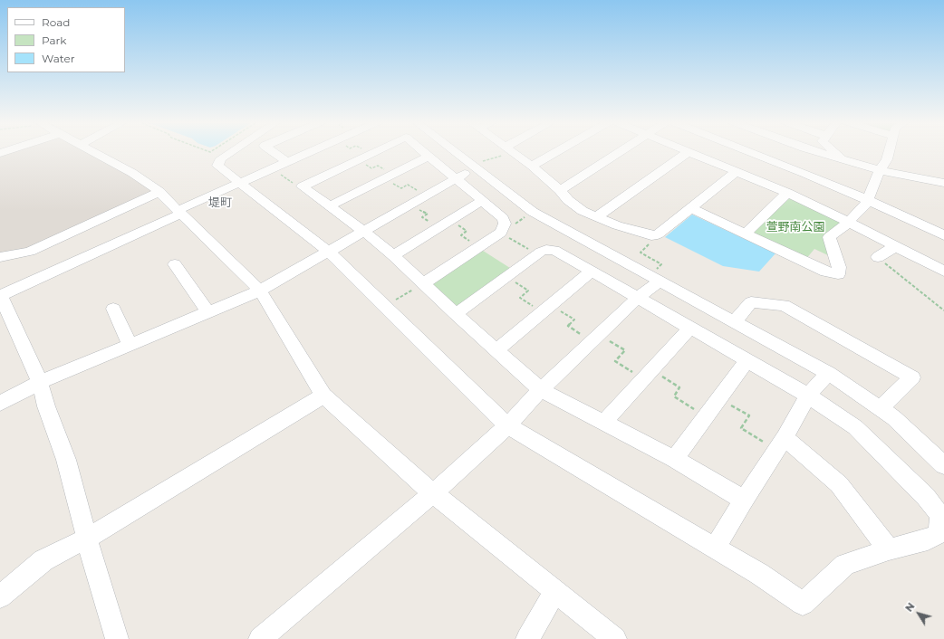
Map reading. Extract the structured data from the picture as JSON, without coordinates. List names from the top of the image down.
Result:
{
  "districts": ["堤町"],
  "parks": ["萱野南公園"],
  "legend": ["Road", "Park", "Water"],
  "north": "top left"
}
